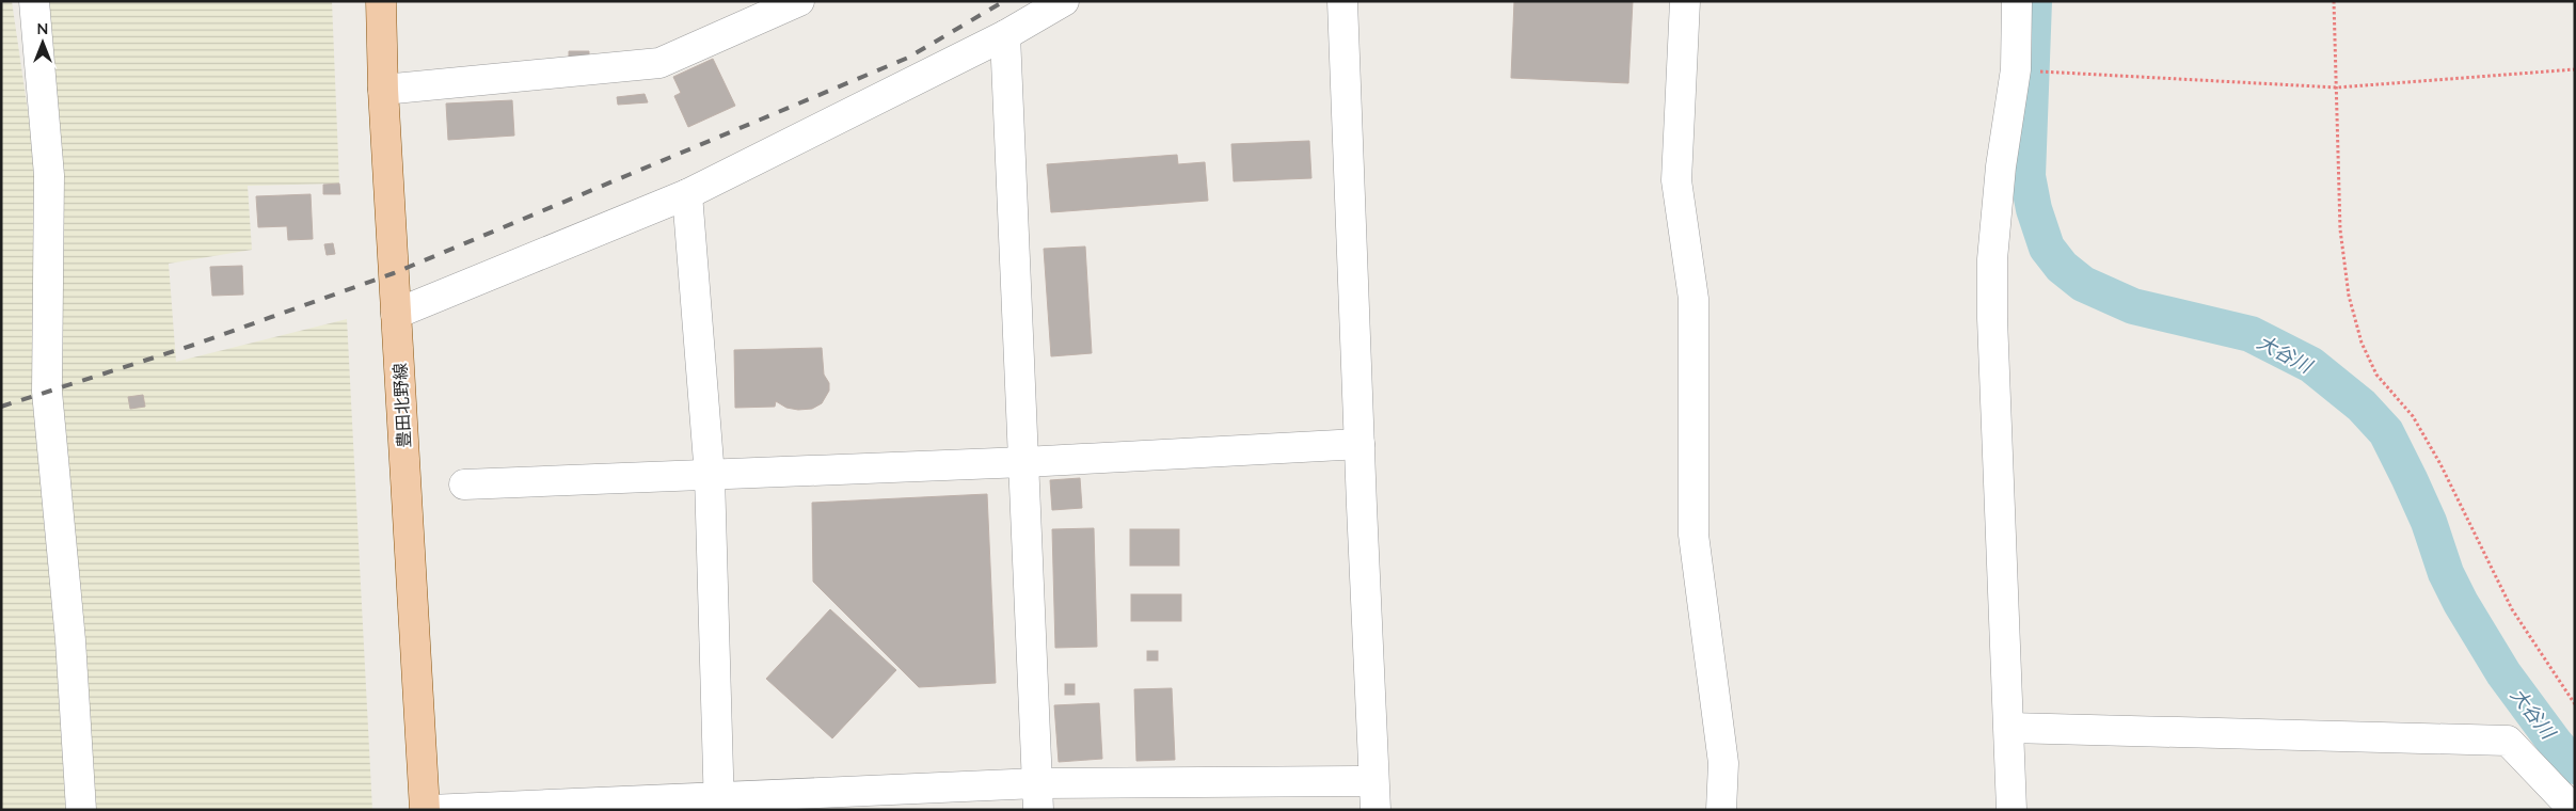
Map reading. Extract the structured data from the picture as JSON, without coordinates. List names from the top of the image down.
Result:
{
  "streets": {
    "main road": ["豊田北野線"]
  },
  "water": ["大谷川"],
  "north": "top"
}
